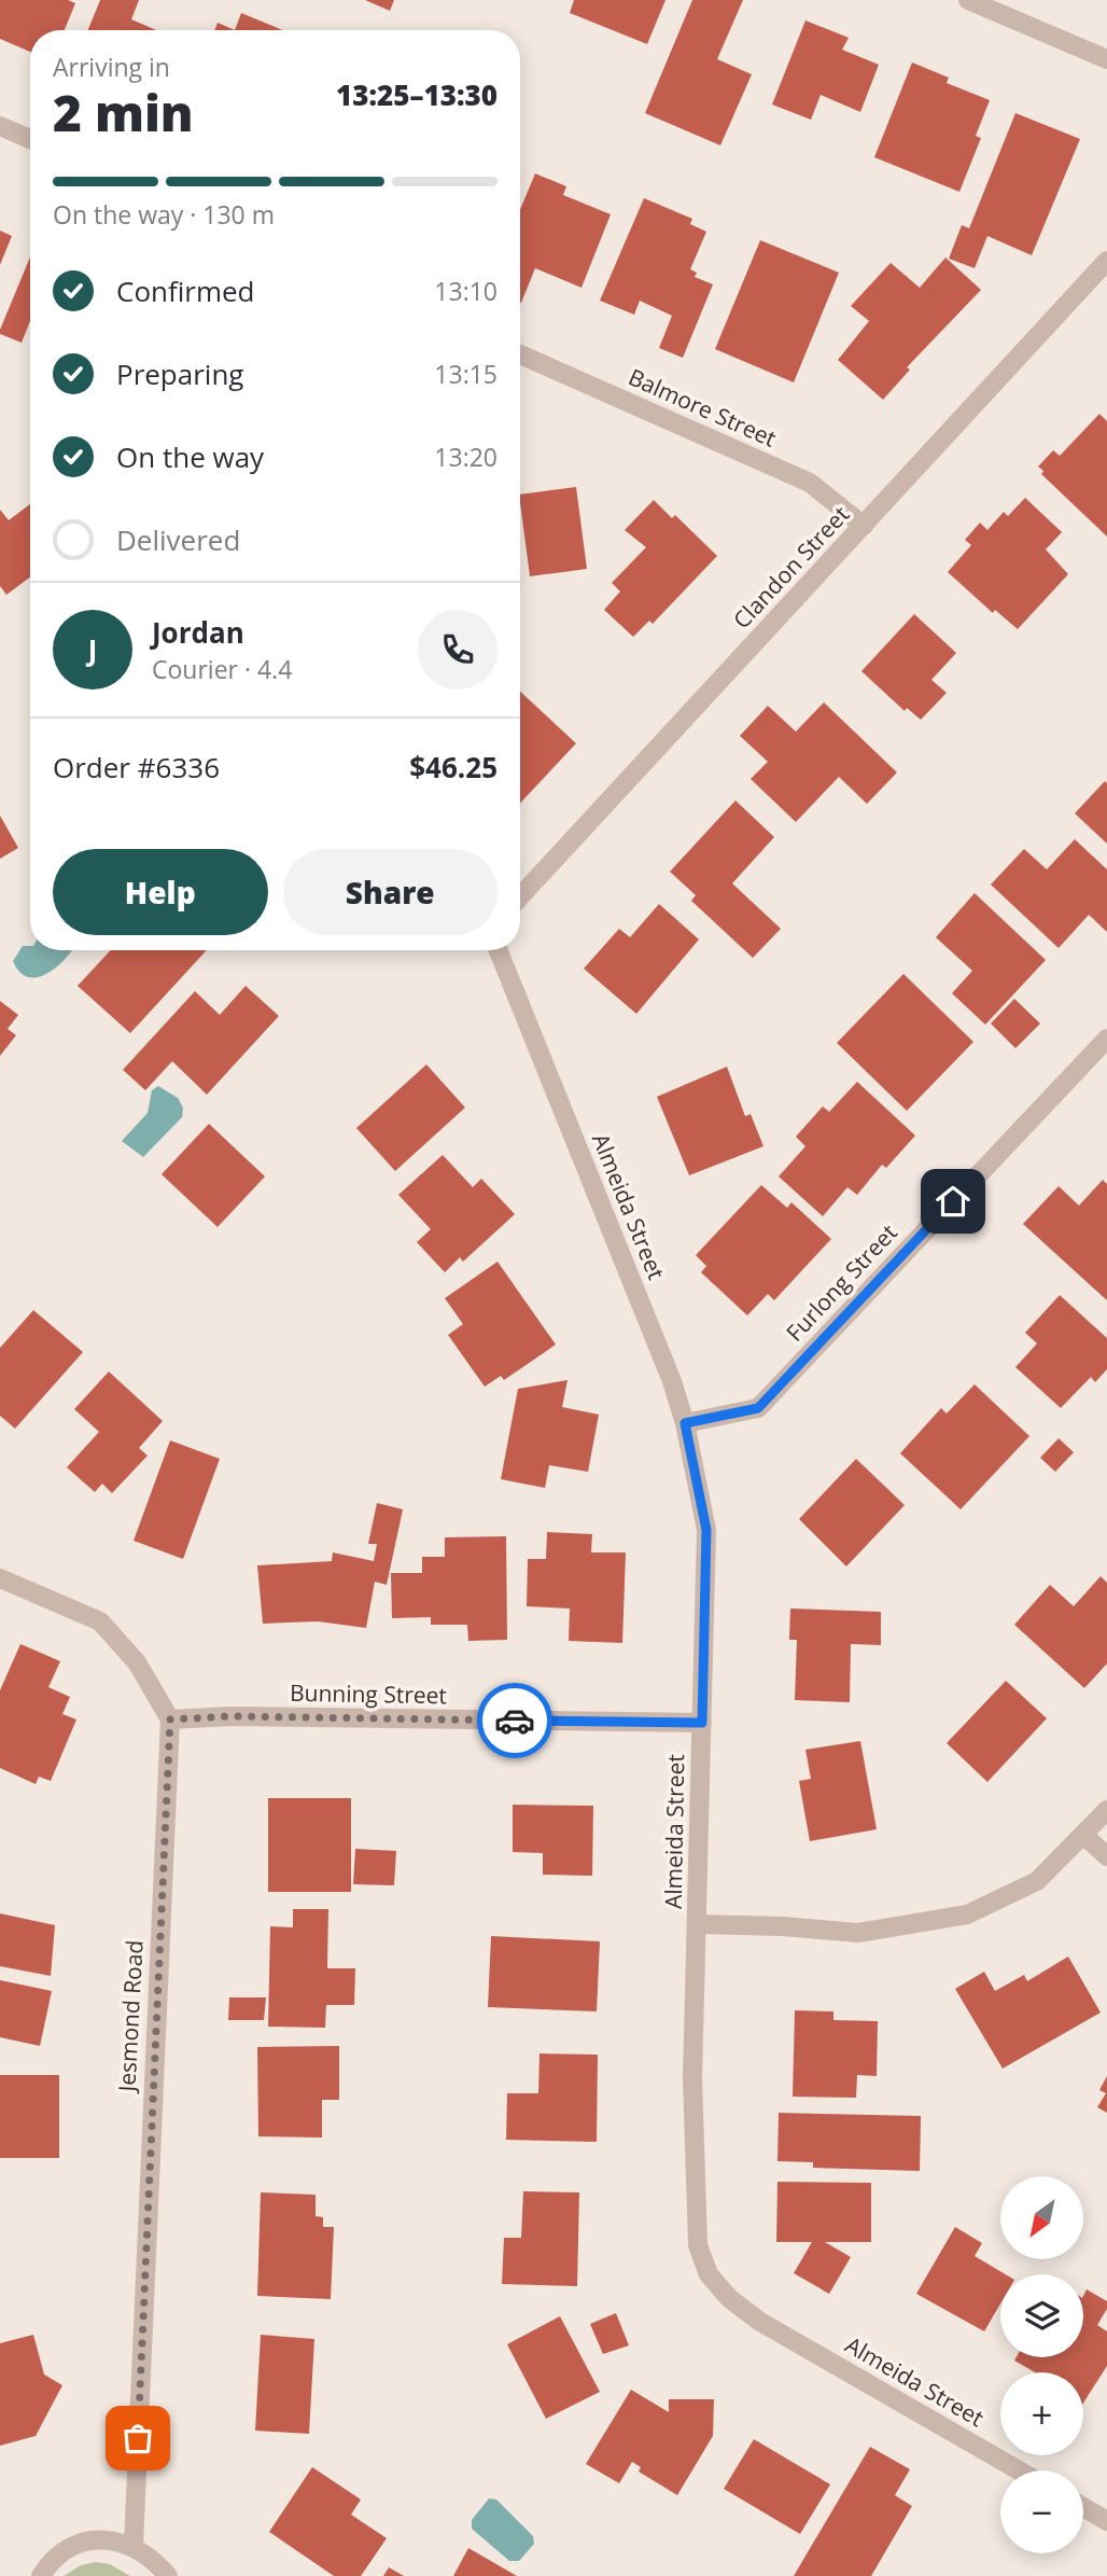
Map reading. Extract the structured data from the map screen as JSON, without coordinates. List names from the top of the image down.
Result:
{
  "streets": {
    "street": [
      "Balmore Street",
      "Clandon Street",
      "Almeida Street",
      "Furlong Street",
      "Bunning Street",
      "Jesmond Road"
    ]
  },
  "crossings": [
    ["Balmore Street", "Clandon Street"],
    ["Almeida Street", "Furlong Street"],
    ["Almeida Street", "Bunning Street"],
    ["Bunning Street", "Jesmond Road"]
  ],
  "north": "bottom left",
  "page": {
    "heading": ["2 min", "Arriving in", "13:25–13:30"],
    "panel": [
      "Jordan",
      "Courier · 4.4",
      "Order #6336",
      "$46.25"
    ],
    "bar": "On the way · 130 m",
    "list": [
      ["Confirmed", "13:10"],
      ["Preparing", "13:15"],
      ["On the way", "13:20"],
      "Delivered"
    ],
    "round": "J",
    "buttons": ["Help", "Share"],
    "map_buttons": ["+", "−"]
  }
}
